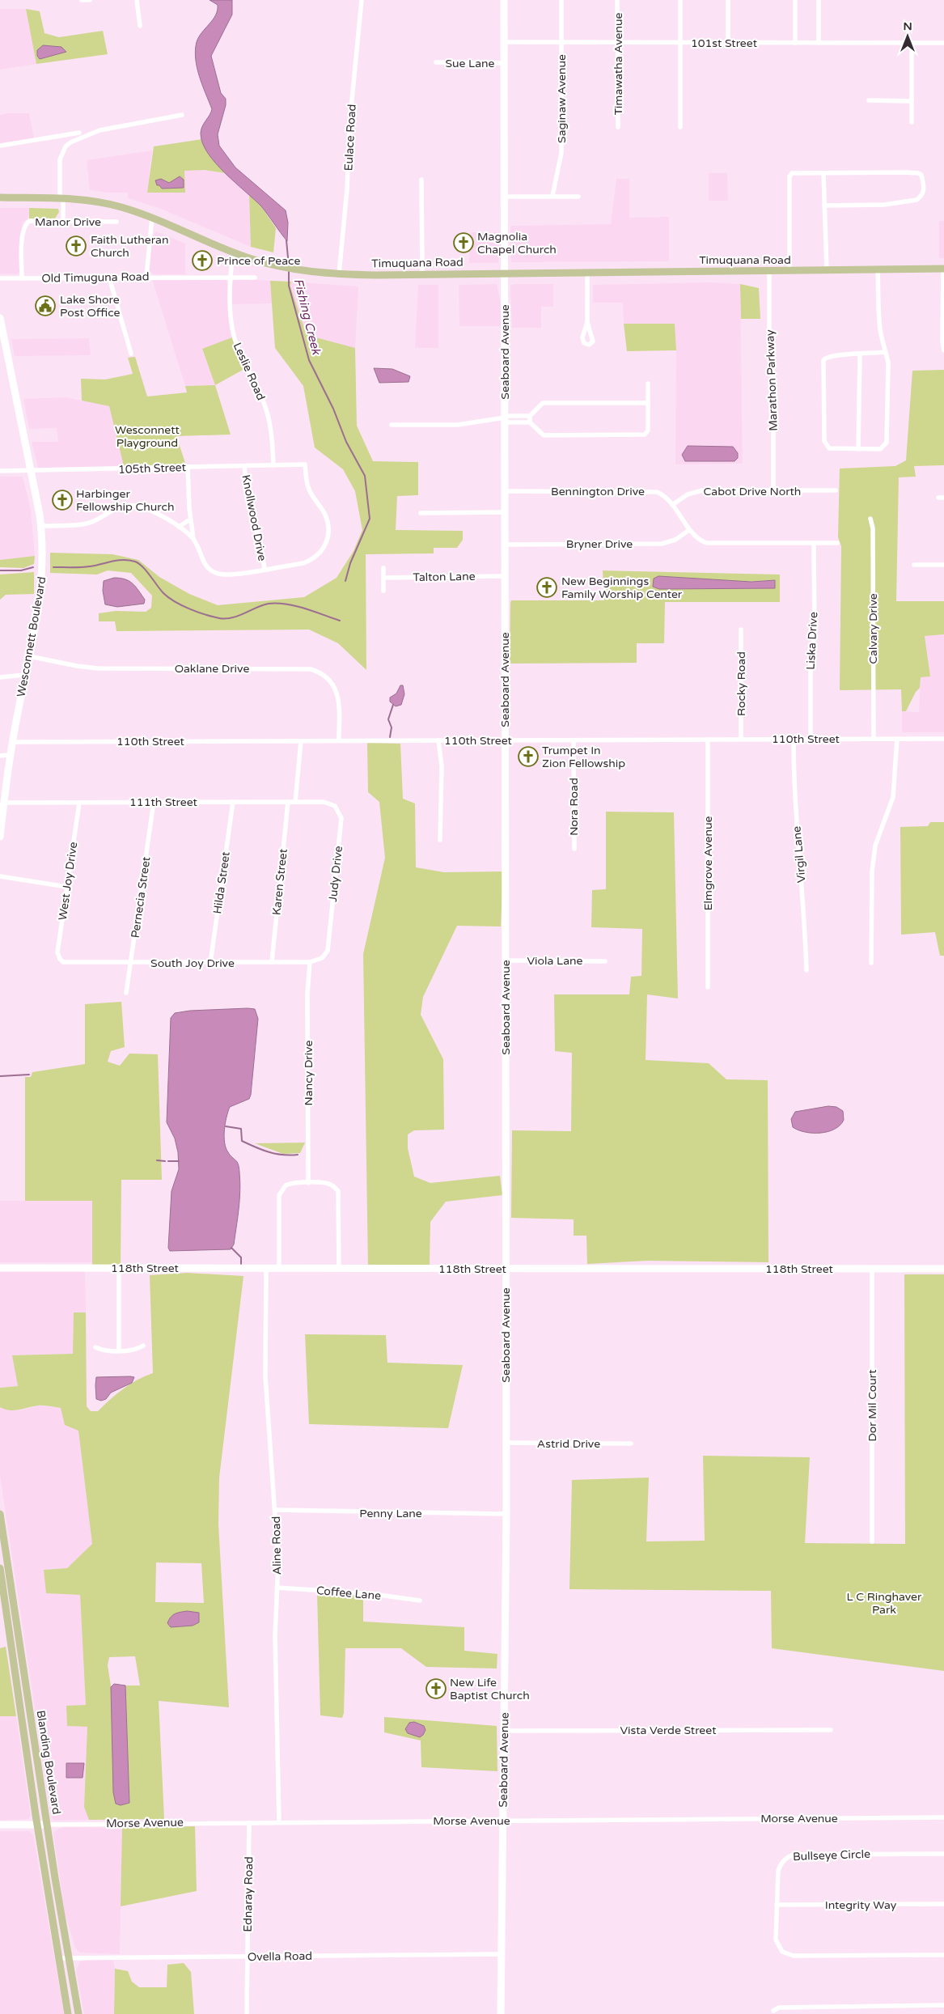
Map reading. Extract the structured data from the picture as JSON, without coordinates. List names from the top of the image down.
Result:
{
  "streets": {
    "main road": ["Timuquana Road", "Blanding Boulevard"],
    "street": [
      "101st Street",
      "Sue Lane",
      "Timawatha Avenue",
      "Saginaw Avenue",
      "Eulace Road",
      "Manor Drive",
      "Old Timuguna Road",
      "Seaboard Avenue",
      "Leslie Road",
      "Marathon Parkway",
      "105th Street",
      "Bennington Drive",
      "Cabot Drive North",
      "Knollwood Drive",
      "Bryner Drive",
      "Talton Lane",
      "Calvary Drive",
      "Wesconnett Boulevard",
      "Liska Drive",
      "Oaklane Drive",
      "Rocky Road",
      "110th Street",
      "111th Street",
      "Nora Road",
      "Virgil Lane",
      "Elmgrove Avenue",
      "Judy Drive",
      "West Joy Drive",
      "Karen Street",
      "Hilda Street",
      "Pernecia Street",
      "Viola Lane",
      "South Joy Drive",
      "Nancy Drive",
      "118th Street",
      "Dor Mil Court",
      "Astrid Drive",
      "Penny Lane",
      "Aline Road",
      "Coffee Lane",
      "Vista Verde Street",
      "Morse Avenue",
      "Bullseye Circle",
      "Ednaray Road",
      "Integrity Way",
      "Ovella Road"
    ]
  },
  "crossings": [
    ["101st Street", "Timawatha Avenue"],
    ["101st Street", "Saginaw Avenue"],
    ["101st Street", "Seaboard Avenue"],
    ["Sue Lane", "Seaboard Avenue"],
    ["Eulace Road", "Timuquana Road"],
    ["Manor Drive", "Old Timuguna Road"],
    ["Timuquana Road", "Seaboard Avenue"],
    ["Timuquana Road", "Leslie Road"],
    ["Timuquana Road", "Marathon Parkway"],
    ["Old Timuguna Road", "Leslie Road"],
    ["Seaboard Avenue", "Bennington Drive"],
    ["Seaboard Avenue", "Bryner Drive"],
    ["Seaboard Avenue", "Talton Lane"],
    ["Seaboard Avenue", "110th Street"],
    ["Seaboard Avenue", "Viola Lane"],
    ["Seaboard Avenue", "118th Street"],
    ["Seaboard Avenue", "Astrid Drive"],
    ["Seaboard Avenue", "Penny Lane"],
    ["Seaboard Avenue", "Vista Verde Street"],
    ["Seaboard Avenue", "Morse Avenue"],
    ["Seaboard Avenue", "Ovella Road"],
    ["Leslie Road", "105th Street"],
    ["Marathon Parkway", "Cabot Drive North"],
    ["105th Street", "Knollwood Drive"],
    ["105th Street", "Wesconnett Boulevard"],
    ["Bennington Drive", "Cabot Drive North"],
    ["Bennington Drive", "Bryner Drive"],
    ["Bennington Drive", "Liska Drive"],
    ["Calvary Drive", "110th Street"],
    ["Wesconnett Boulevard", "Oaklane Drive"],
    ["Wesconnett Boulevard", "110th Street"],
    ["Wesconnett Boulevard", "111th Street"],
    ["Liska Drive", "110th Street"],
    ["Oaklane Drive", "110th Street"],
    ["Rocky Road", "110th Street"],
    ["110th Street", "Nora Road"],
    ["110th Street", "Virgil Lane"],
    ["110th Street", "Elmgrove Avenue"],
    ["111th Street", "Judy Drive"],
    ["111th Street", "West Joy Drive"],
    ["111th Street", "Karen Street"],
    ["111th Street", "Hilda Street"],
    ["111th Street", "Pernecia Street"],
    ["Judy Drive", "South Joy Drive"],
    ["West Joy Drive", "South Joy Drive"],
    ["Karen Street", "South Joy Drive"],
    ["Hilda Street", "South Joy Drive"],
    ["Pernecia Street", "South Joy Drive"],
    ["South Joy Drive", "Nancy Drive"],
    ["118th Street", "Dor Mil Court"],
    ["118th Street", "Aline Road"],
    ["Penny Lane", "Aline Road"],
    ["Aline Road", "Coffee Lane"],
    ["Aline Road", "Morse Avenue"],
    ["Blanding Boulevard", "Morse Avenue"],
    ["Blanding Boulevard", "Ovella Road"],
    ["Morse Avenue", "Ednaray Road"],
    ["Bullseye Circle", "Integrity Way"],
    ["Ednaray Road", "Ovella Road"]
  ],
  "water": ["Fishing Creek"],
  "parks": ["Wesconnett Playground", "L C Ringhaver Park"],
  "places": {
    "church": [
      "Magnolia Chapel Church",
      "Faith Lutheran Church",
      "Prince of Peace",
      "Harbinger Fellowship Church",
      "New Beginnings Family Worship Center",
      "Trumpet In Zion Fellowship",
      "New Life Baptist Church"
    ],
    "public building": ["Lake Shore Post Office"]
  },
  "north": "top"
}
